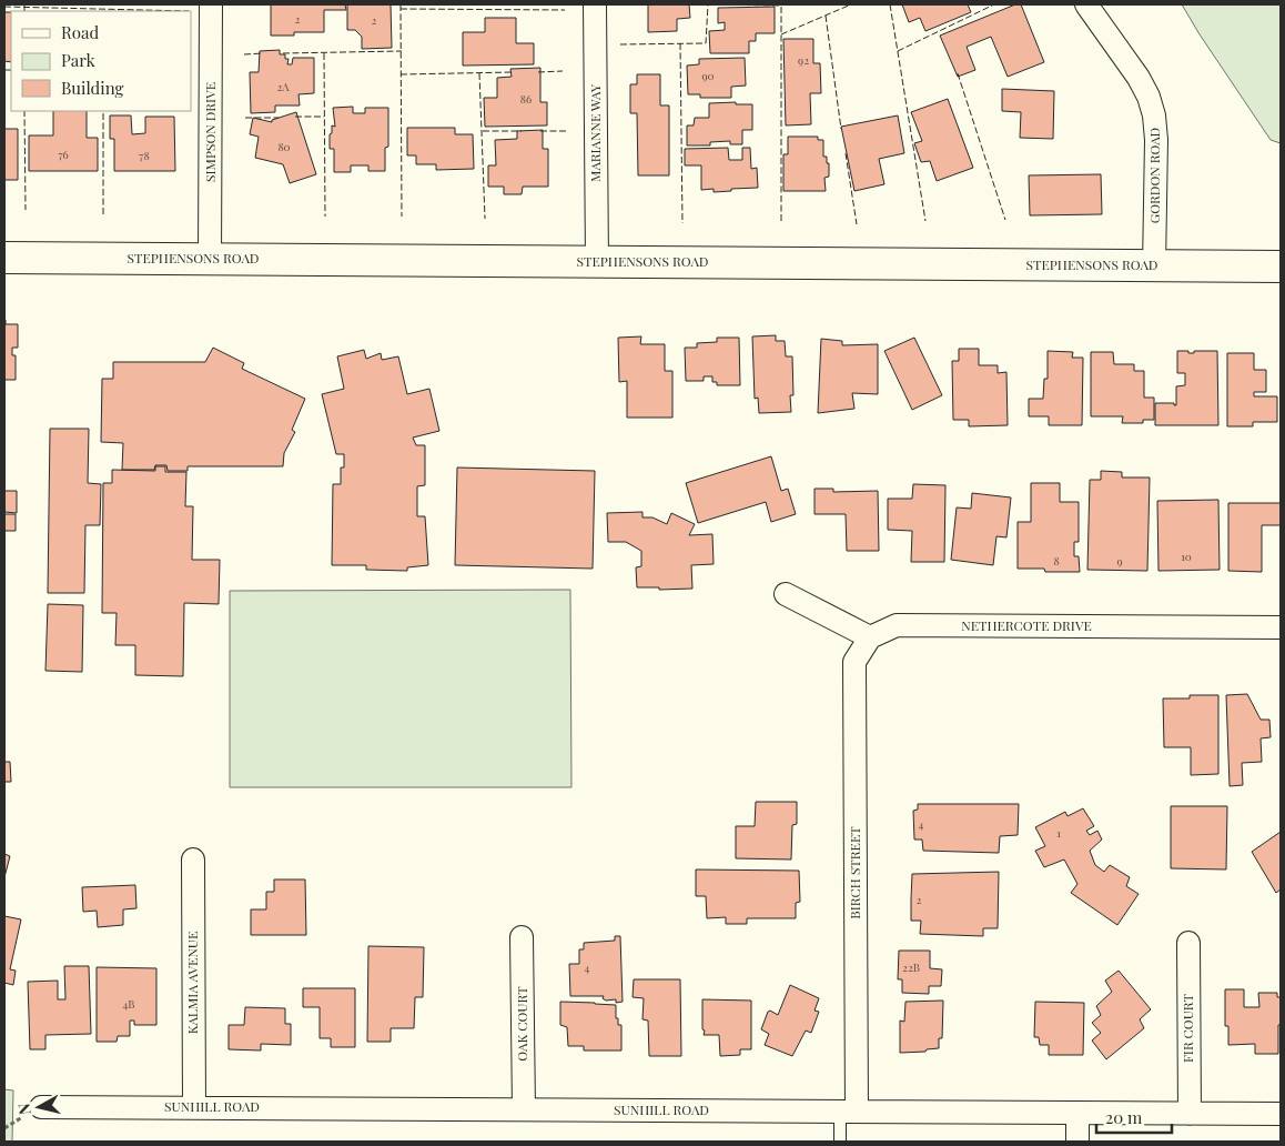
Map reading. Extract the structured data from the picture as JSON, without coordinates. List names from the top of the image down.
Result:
{
  "streets": {
    "main road": ["STEPHENSONS ROAD"],
    "street": [
      "SIMPSON DRIVE",
      "MARIANNE WAY",
      "GORDON ROAD",
      "NETHERCOTE DRIVE",
      "BIRCH STREET",
      "KALMIA AVENUE",
      "OAK COURT",
      "FIR COURT",
      "SUNHILL ROAD"
    ]
  },
  "crossings": [
    ["SIMPSON DRIVE", "STEPHENSONS ROAD"],
    ["MARIANNE WAY", "STEPHENSONS ROAD"],
    ["GORDON ROAD", "STEPHENSONS ROAD"],
    ["NETHERCOTE DRIVE", "BIRCH STREET"],
    ["BIRCH STREET", "SUNHILL ROAD"],
    ["KALMIA AVENUE", "SUNHILL ROAD"],
    ["OAK COURT", "SUNHILL ROAD"],
    ["FIR COURT", "SUNHILL ROAD"]
  ],
  "house_numbers": [
    "2",
    "2",
    "92",
    "90",
    "2A",
    "86",
    "80",
    "76",
    "78",
    "10",
    "8",
    "9",
    "4",
    "1",
    "2",
    "4",
    "22B",
    "4B"
  ],
  "legend": ["Road", "Park", "Building"],
  "scale_bar": "20 m",
  "north": "left"
}
